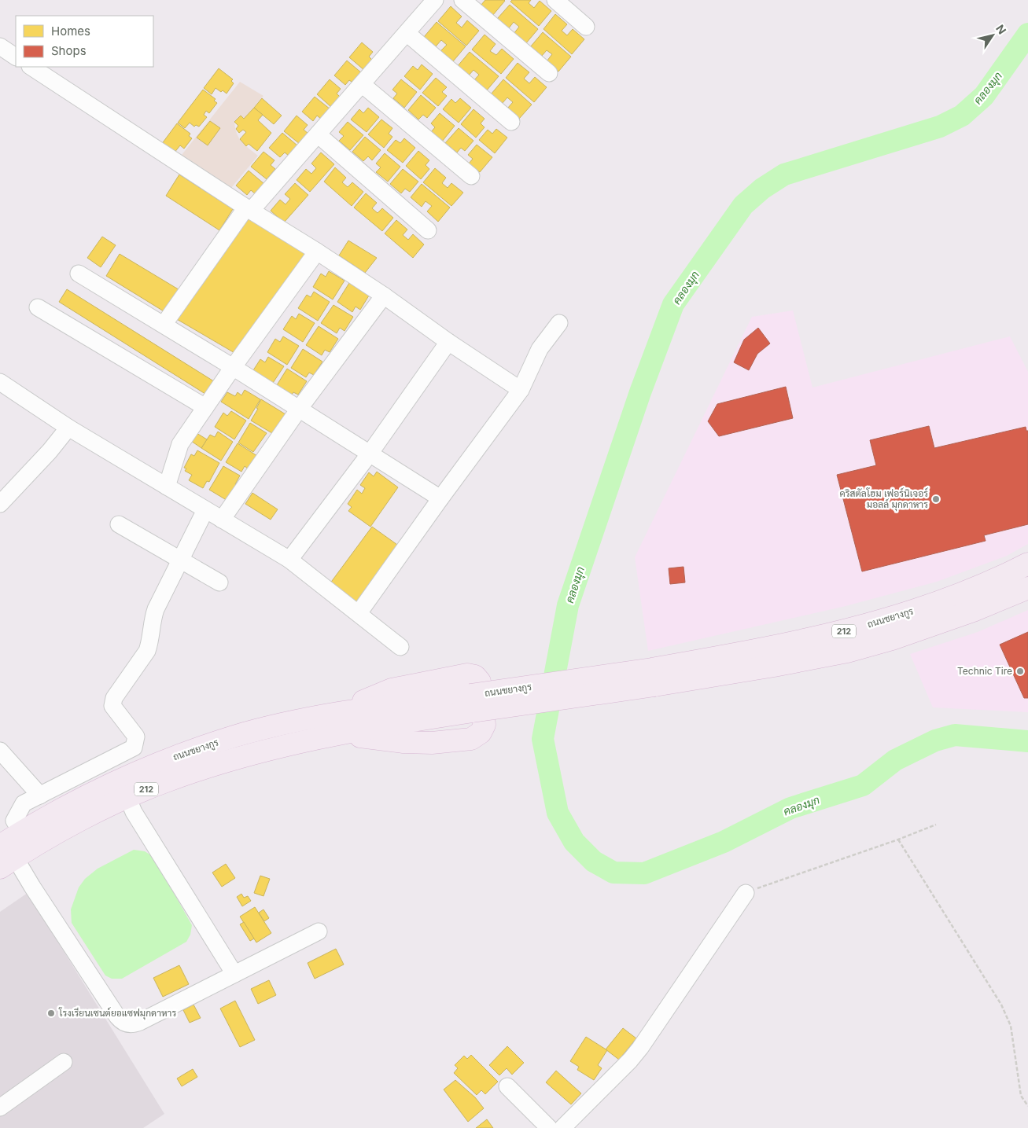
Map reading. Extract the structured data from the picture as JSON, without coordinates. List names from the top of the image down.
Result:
{
  "streets": {
    "main road": ["ถนนชยางกูร", "212"]
  },
  "water": ["คลองมุก"],
  "places": ["คริสตัลโฮม เฟอร์นิเจอร์ มอลล์ มุกดาหาร", "Technic Tire", "โรงเรียนเซนต์ยอแซฟมุกดาหาร"],
  "legend": ["Homes", "Shops"],
  "north": "top right"
}
